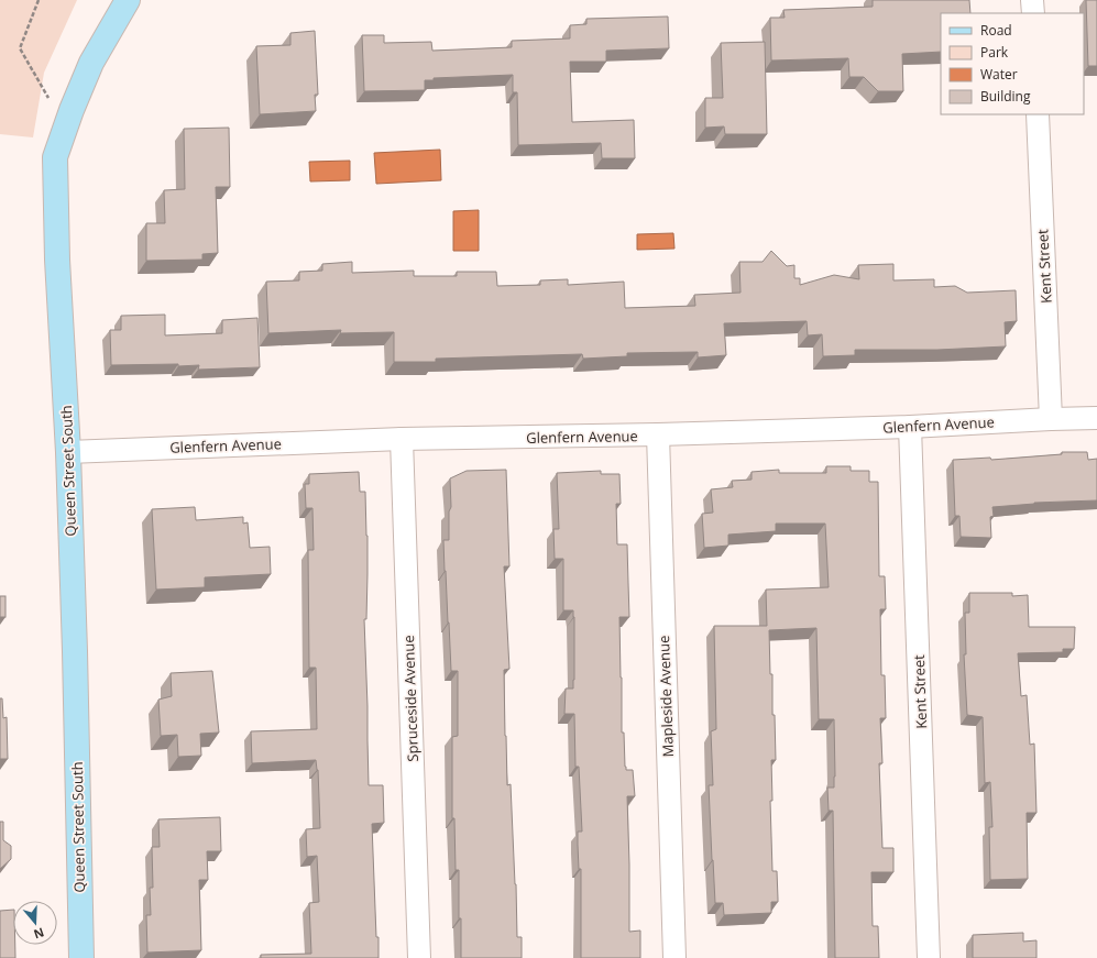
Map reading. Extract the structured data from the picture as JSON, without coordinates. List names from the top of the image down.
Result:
{
  "streets": {
    "main road": ["Queen Street South"],
    "street": [
      "Kent Street",
      "Glenfern Avenue",
      "Mapleside Avenue",
      "Spruceside Avenue"
    ]
  },
  "crossings": [
    ["Kent Street", "Glenfern Avenue"],
    ["Glenfern Avenue", "Queen Street South"],
    ["Glenfern Avenue", "Mapleside Avenue"],
    ["Glenfern Avenue", "Spruceside Avenue"]
  ],
  "legend": [
    "Road",
    "Park",
    "Water",
    "Building"
  ],
  "north": "bottom"
}
